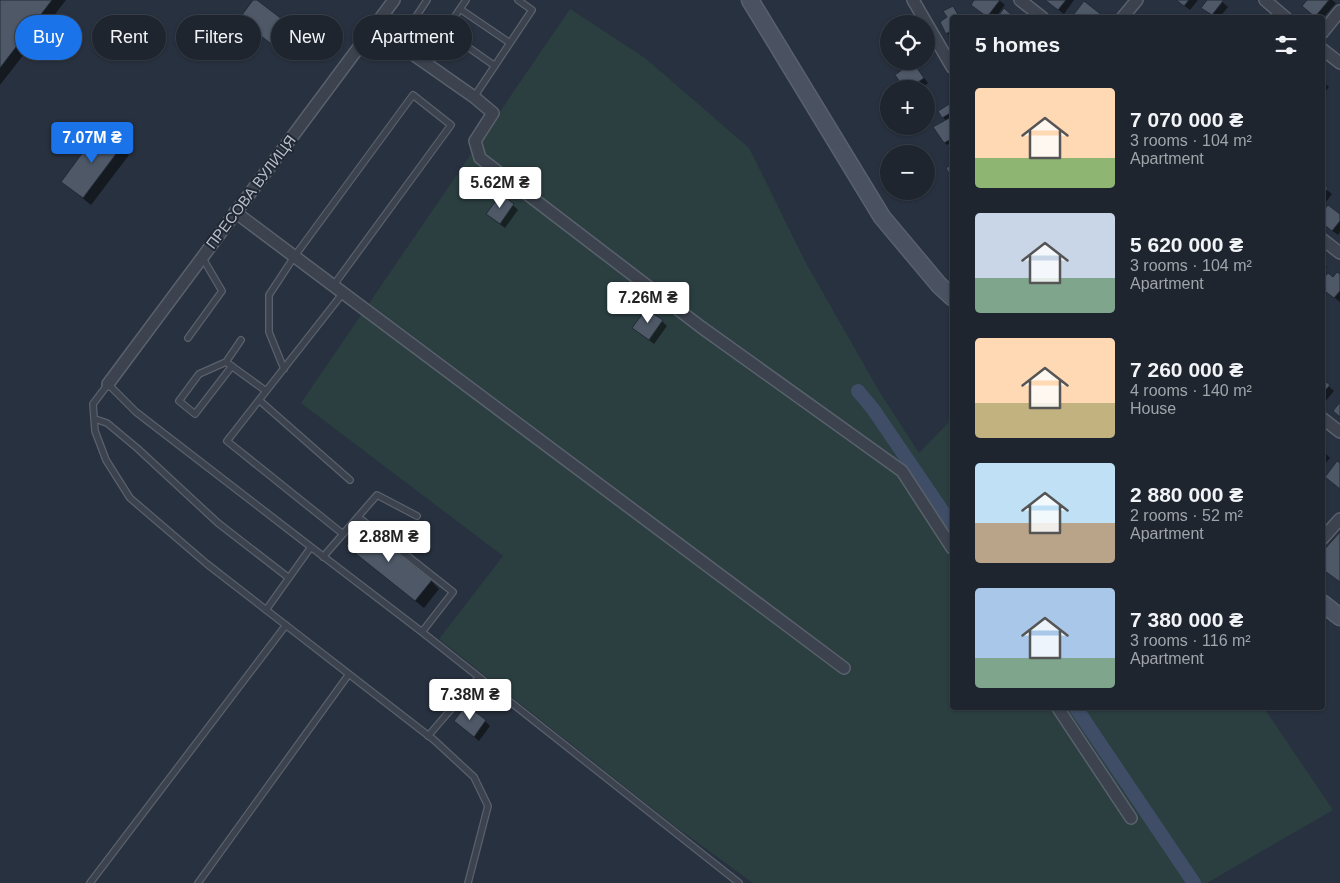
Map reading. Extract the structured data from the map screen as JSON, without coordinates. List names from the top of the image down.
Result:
{
  "streets": {
    "street": ["ПРЕСОВА ВУЛИЦЯ"]
  },
  "page": {
    "map_buttons": ["+", "−"],
    "chip": [
      "Buy",
      "Rent",
      "Filters",
      "New",
      "Apartment"
    ],
    "heading": "5 homes",
    "list": [
      {
        "name": "7 070 000 ₴",
        "note": "3 rooms · 104 m² · Apartment"
      },
      {
        "name": "5 620 000 ₴",
        "note": "3 rooms · 104 m² · Apartment"
      },
      {
        "name": "7 260 000 ₴",
        "note": "4 rooms · 140 m² · House"
      },
      {
        "name": "2 880 000 ₴",
        "note": "2 rooms · 52 m² · Apartment"
      },
      {
        "name": "7 380 000 ₴",
        "note": "3 rooms · 116 m² · Apartment"
      }
    ],
    "price": [
      "7.07M ₴",
      "5.62M ₴",
      "7.26M ₴",
      "2.88M ₴",
      "7.38M ₴"
    ]
  }
}
